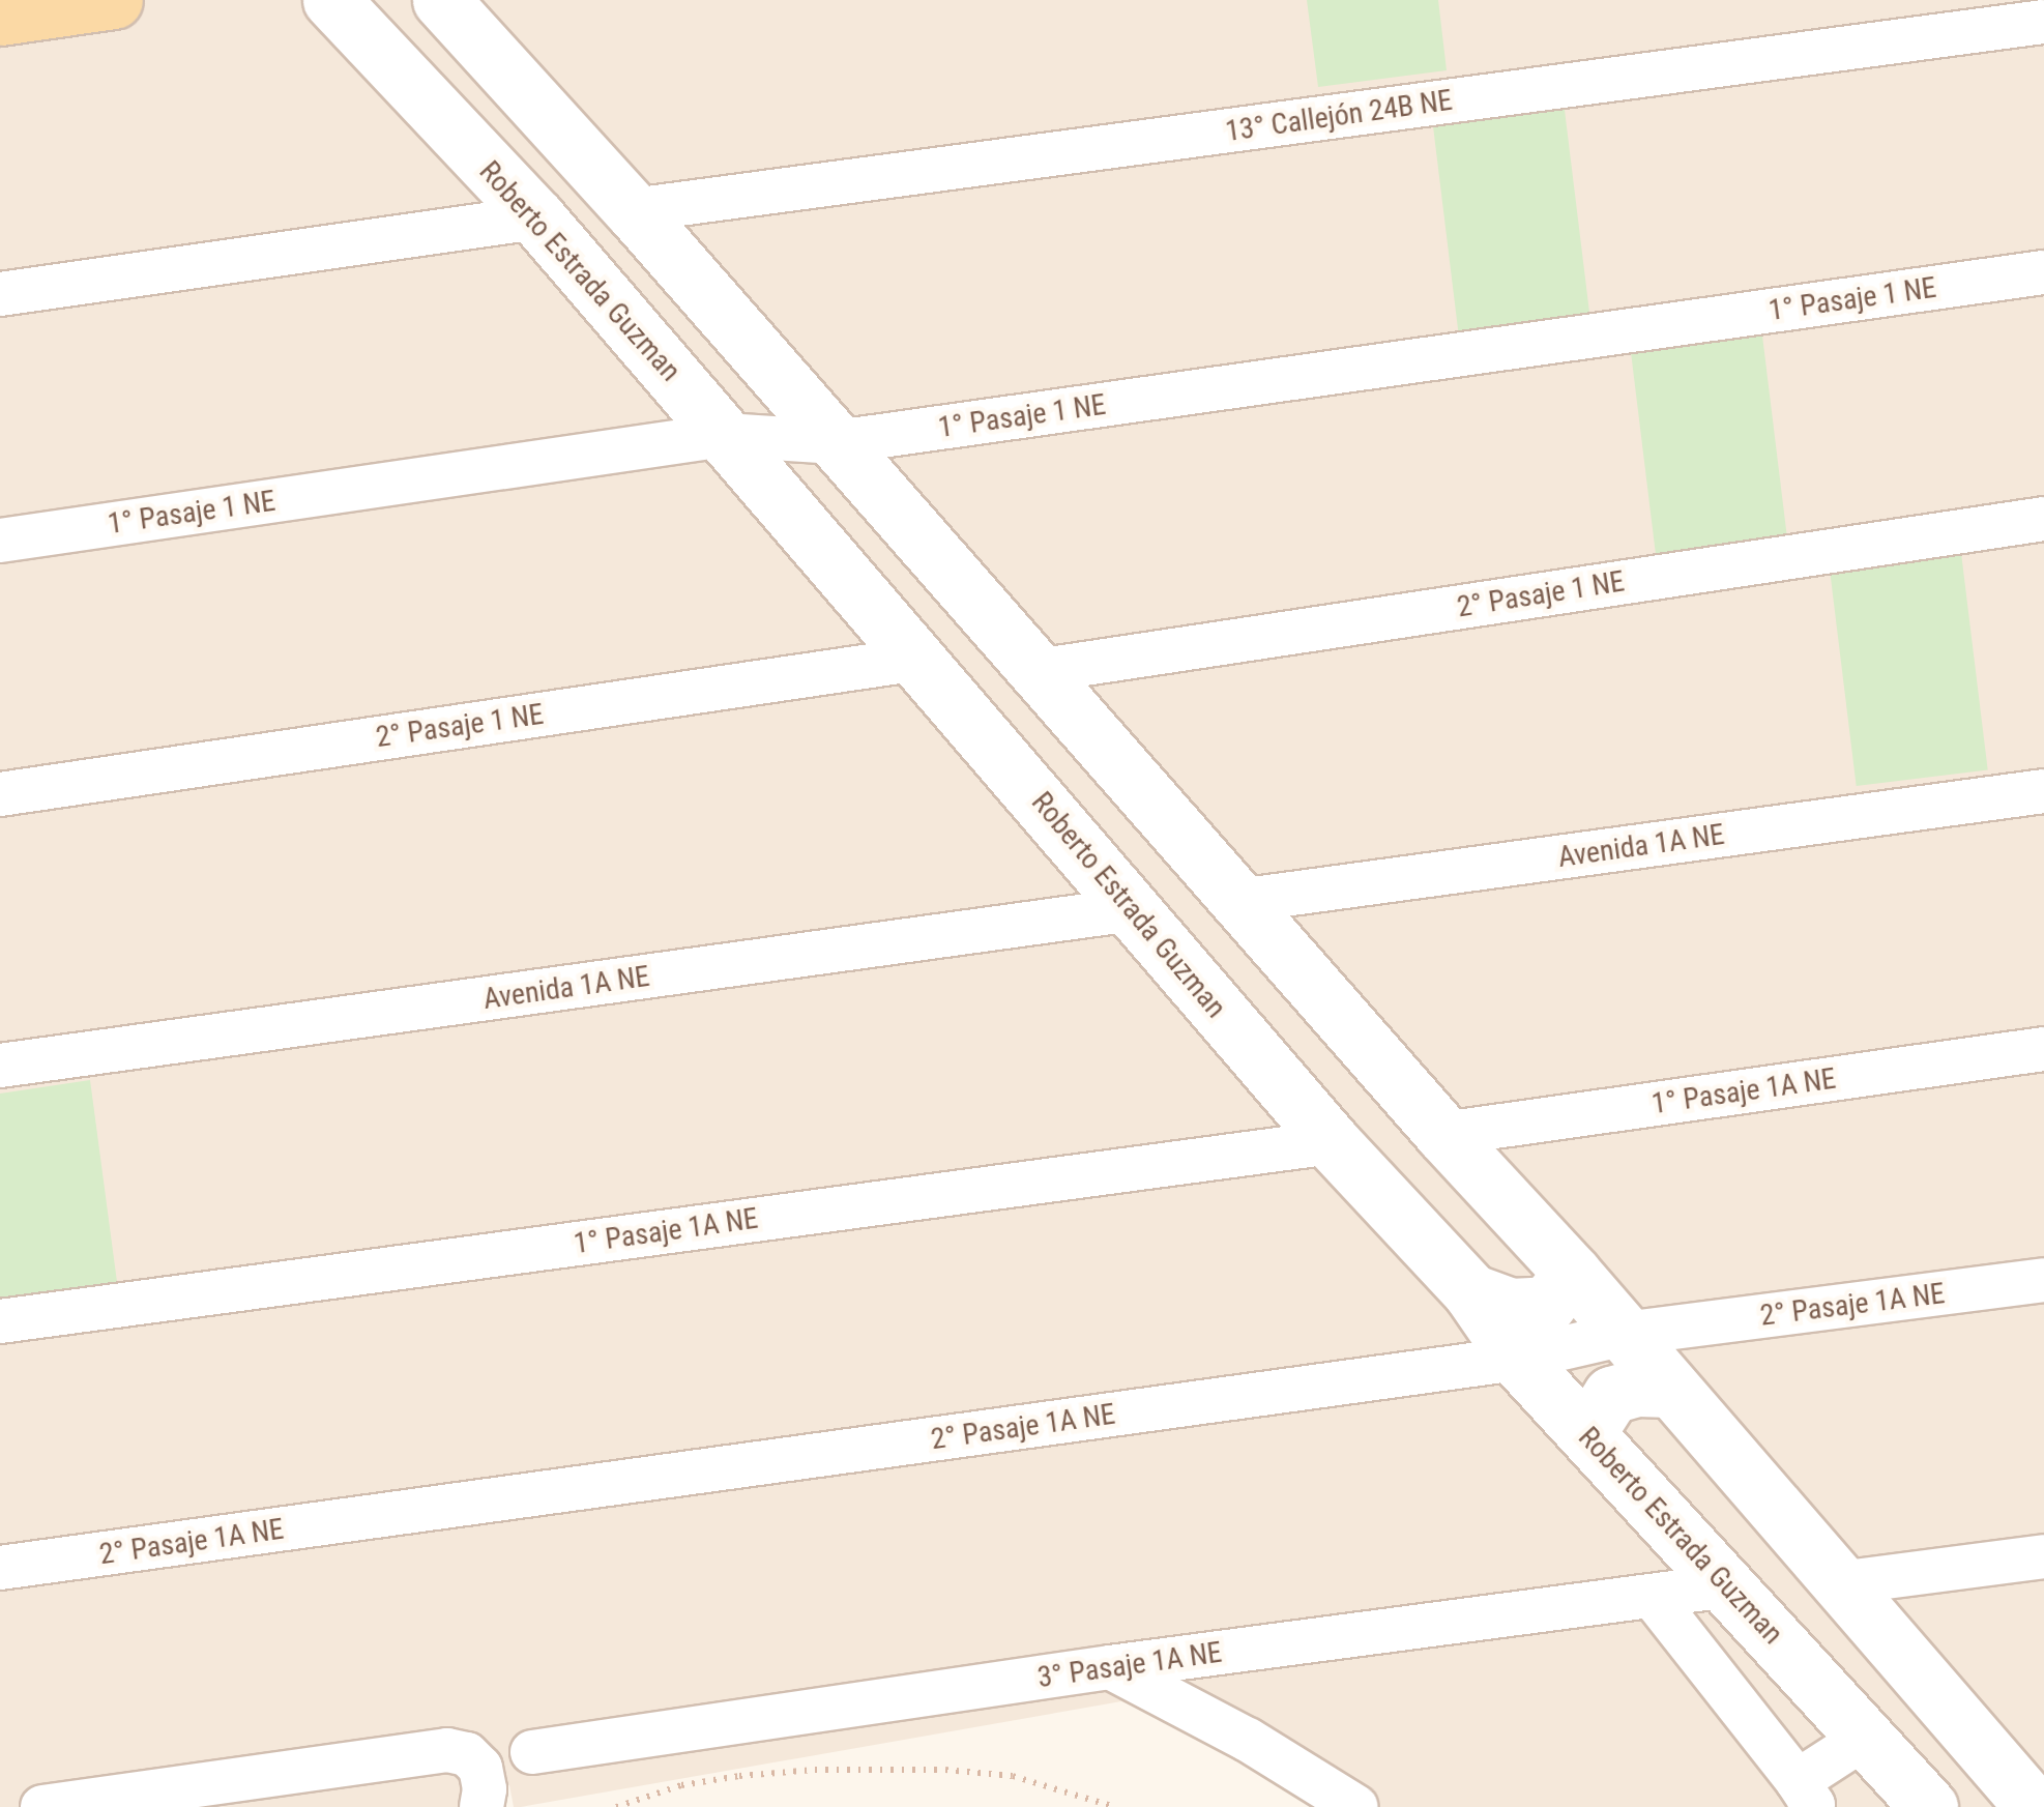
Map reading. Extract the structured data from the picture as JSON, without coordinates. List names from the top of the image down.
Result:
{
  "streets": {
    "street": [
      "13° Callejón 24B NE",
      "Roberto Estrada Guzman",
      "1° Pasaje 1 NE",
      "2° Pasaje 1 NE",
      "Avenida 1A NE",
      "1° Pasaje 1A NE",
      "2° Pasaje 1A NE",
      "3° Pasaje 1A NE"
    ]
  },
  "crossings": [
    ["Roberto Estrada Guzman", "1° Pasaje 1 NE"],
    ["Roberto Estrada Guzman", "2° Pasaje 1 NE"],
    ["Roberto Estrada Guzman", "Avenida 1A NE"],
    ["Roberto Estrada Guzman", "1° Pasaje 1A NE"],
    ["Roberto Estrada Guzman", "2° Pasaje 1A NE"],
    ["Roberto Estrada Guzman", "3° Pasaje 1A NE"]
  ]
}
